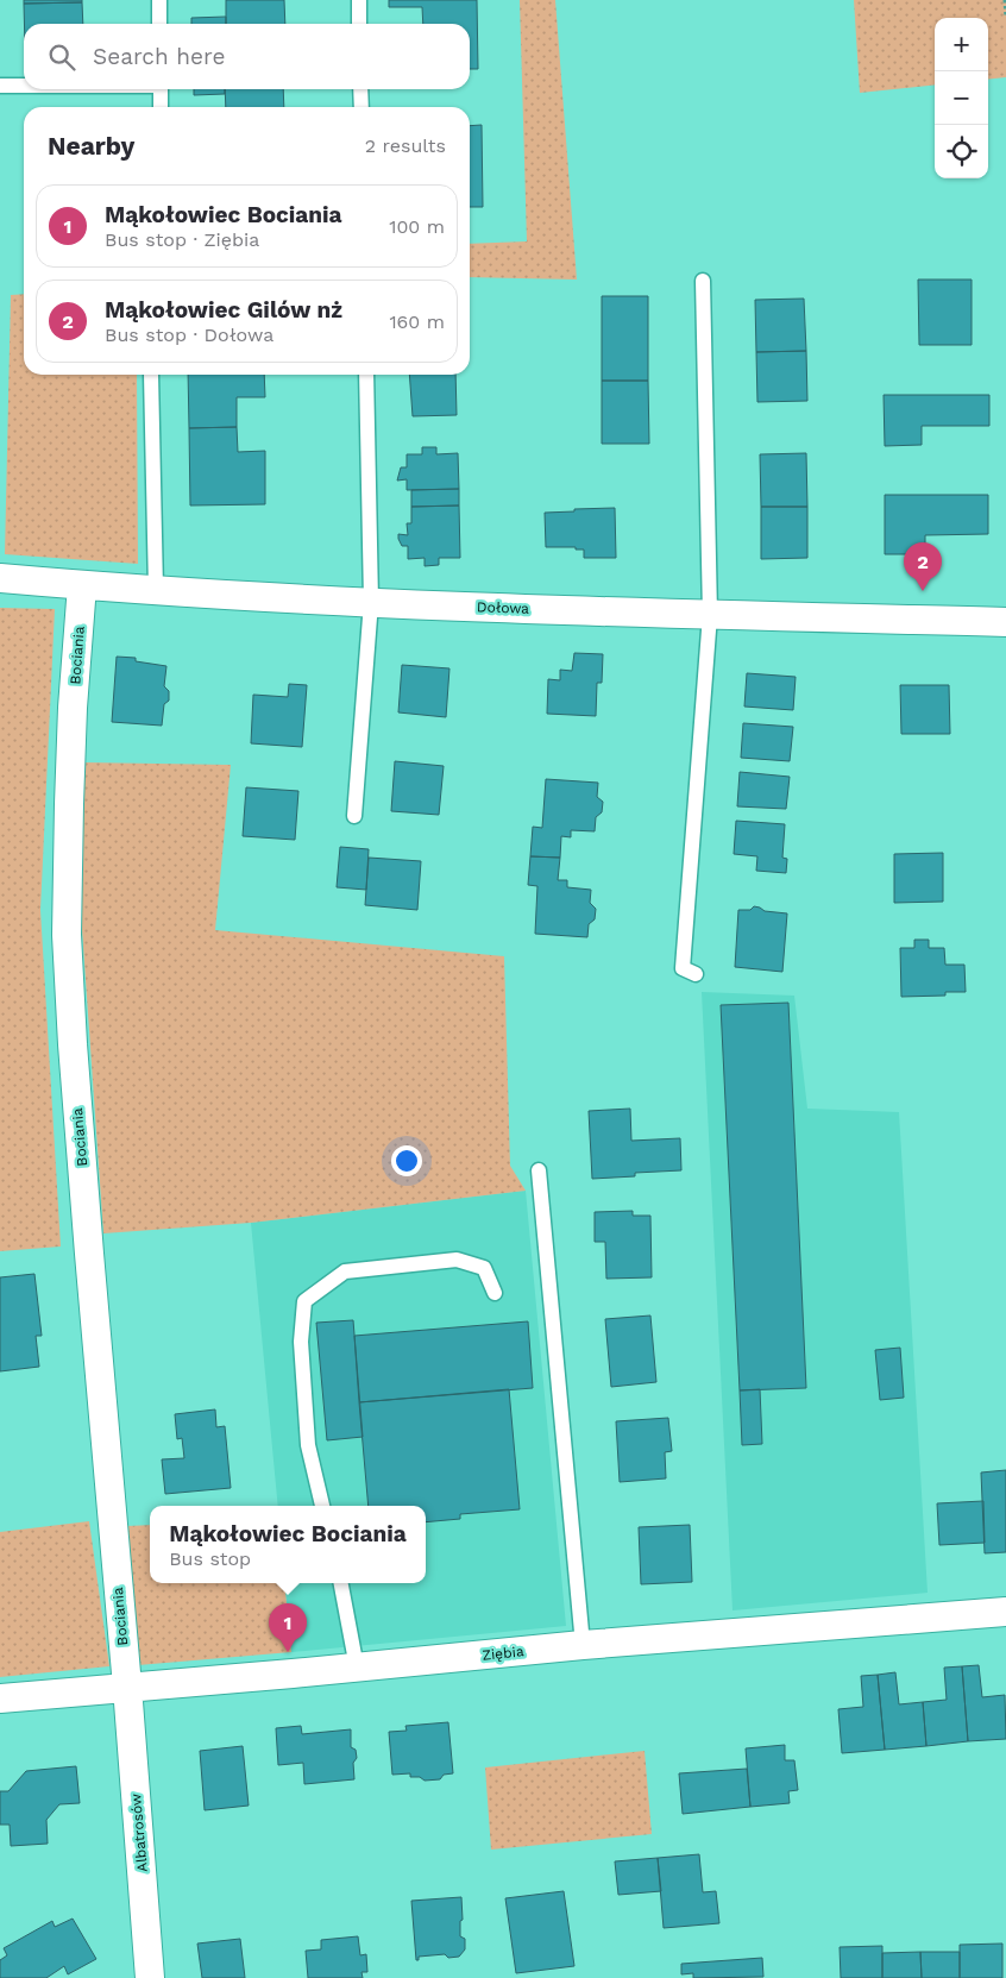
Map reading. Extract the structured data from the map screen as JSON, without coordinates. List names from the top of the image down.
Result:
{
  "streets": {
    "street": [
      "Dołowa",
      "Bociania",
      "Ziębia",
      "Albatrosów"
    ]
  },
  "crossings": [
    ["Dołowa", "Bociania"],
    ["Bociania", "Ziębia"],
    ["Bociania", "Albatrosów"],
    ["Ziębia", "Albatrosów"]
  ],
  "page": {
    "map_buttons": ["+", "−"],
    "search": "Search here",
    "heading": ["Nearby", "2 results"],
    "list": [
      {
        "mark": "1",
        "name": "Mąkołowiec Bociania",
        "note": "Bus stop · Ziębia",
        "value": "100 m"
      },
      {
        "mark": "2",
        "name": "Mąkołowiec Gilów nż",
        "note": "Bus stop · Dołowa",
        "value": "160 m"
      }
    ],
    "pins": ["2", "1"],
    "popup": ["Mąkołowiec Bociania", "Bus stop"]
  }
}
